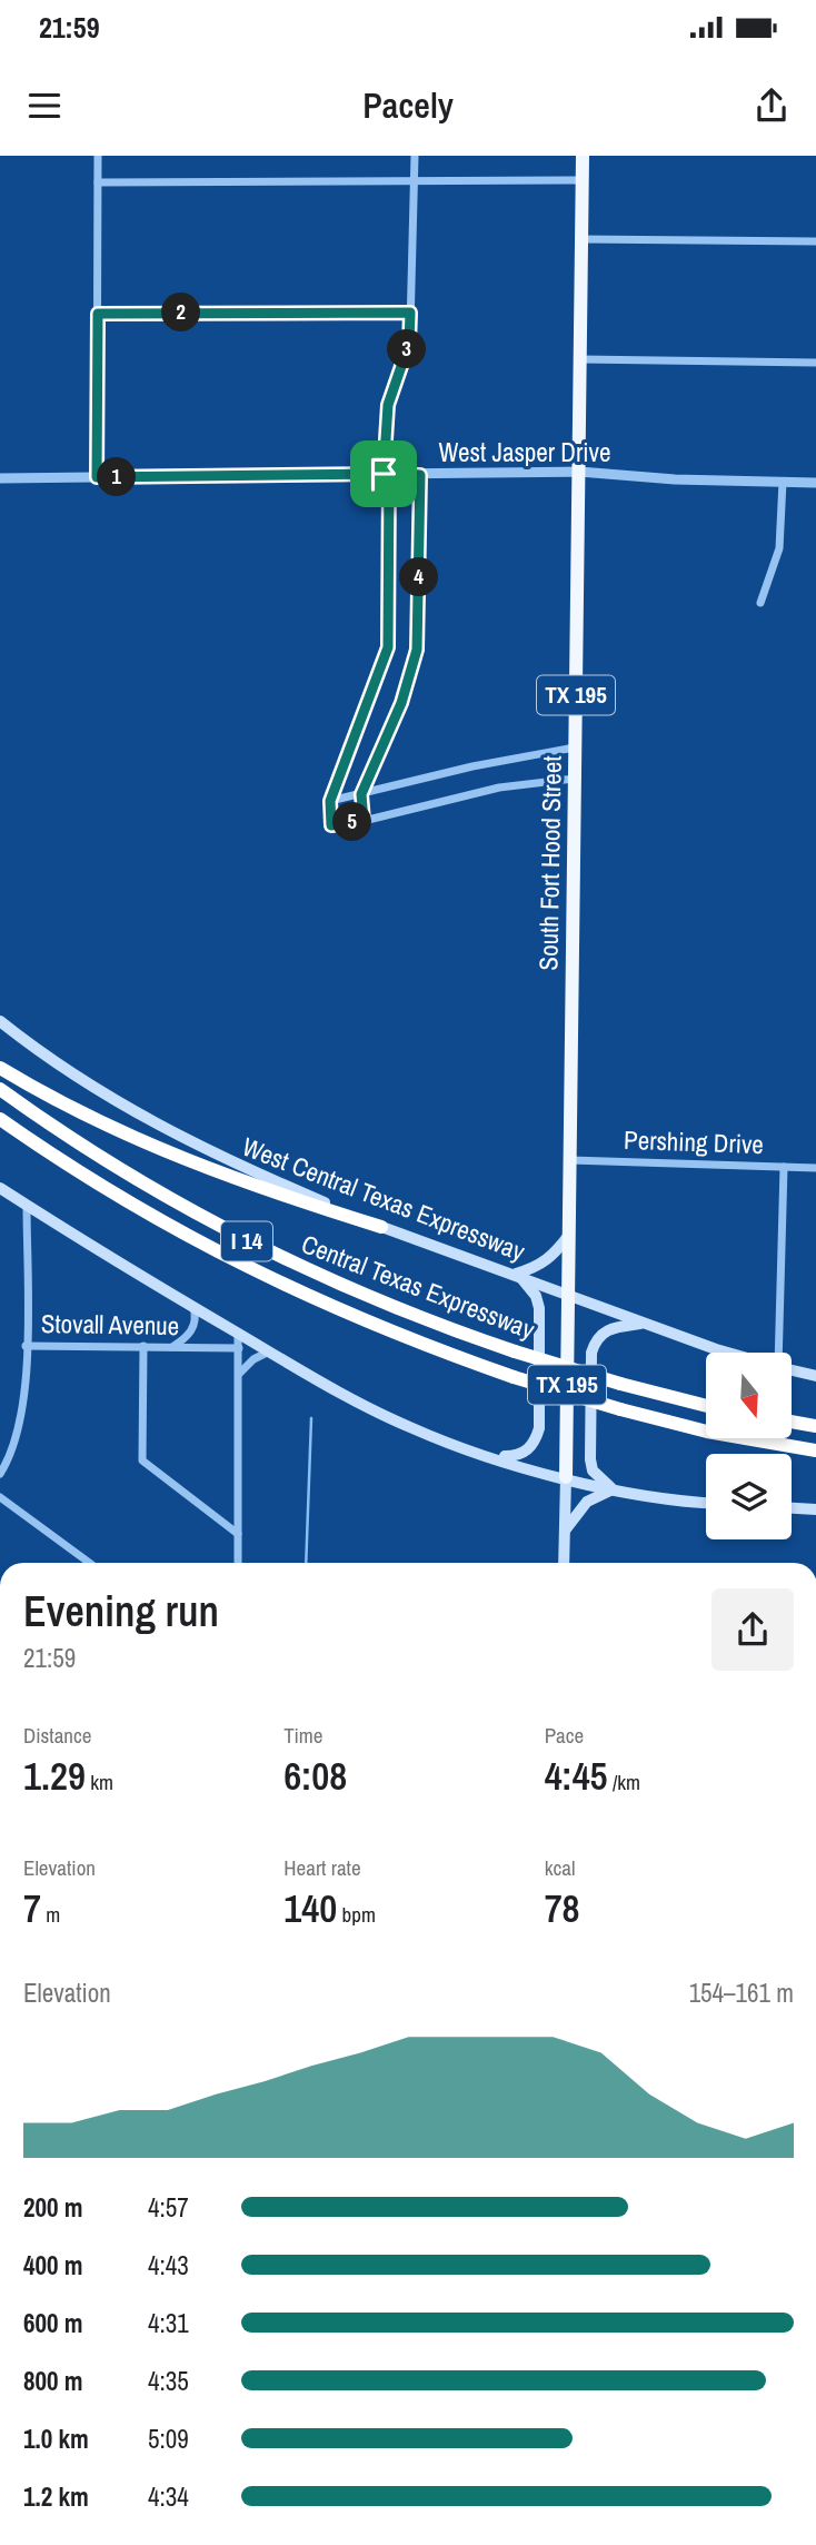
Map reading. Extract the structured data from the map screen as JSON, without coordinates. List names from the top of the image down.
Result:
{
  "streets": {
    "highway": [
      "TX 195",
      "South Fort Hood Street",
      "I 14",
      "Central Texas Expressway"
    ],
    "main road": ["West Central Texas Expressway"],
    "street": ["West Jasper Drive", "Pershing Drive", "Stovall Avenue"]
  },
  "crossings": [
    ["West Jasper Drive", "South Fort Hood Street"],
    ["South Fort Hood Street", "Pershing Drive"],
    ["South Fort Hood Street", "West Central Texas Expressway"]
  ],
  "north": "bottom",
  "page": {
    "status": "21:59",
    "header": "Pacely",
    "pins": [
      "2",
      "3",
      "1",
      "4",
      "5"
    ],
    "heading": ["Evening run", "21:59"],
    "stats": [
      ["Distance", "1.29 km"],
      ["Time", "6:08"],
      ["Pace", "4:45 /km"],
      ["Elevation", "7 m"],
      ["Heart rate", "140 bpm"],
      ["kcal", "78"]
    ],
    "chart": ["Elevation", "154–161 m"],
    "list": [
      {
        "name": "200 m",
        "note": "4:57"
      },
      {
        "name": "400 m",
        "note": "4:43"
      },
      {
        "name": "600 m",
        "note": "4:31"
      },
      {
        "name": "800 m",
        "note": "4:35"
      },
      {
        "name": "1.0 km",
        "note": "5:09"
      },
      {
        "name": "1.2 km",
        "note": "4:34"
      }
    ]
  }
}
